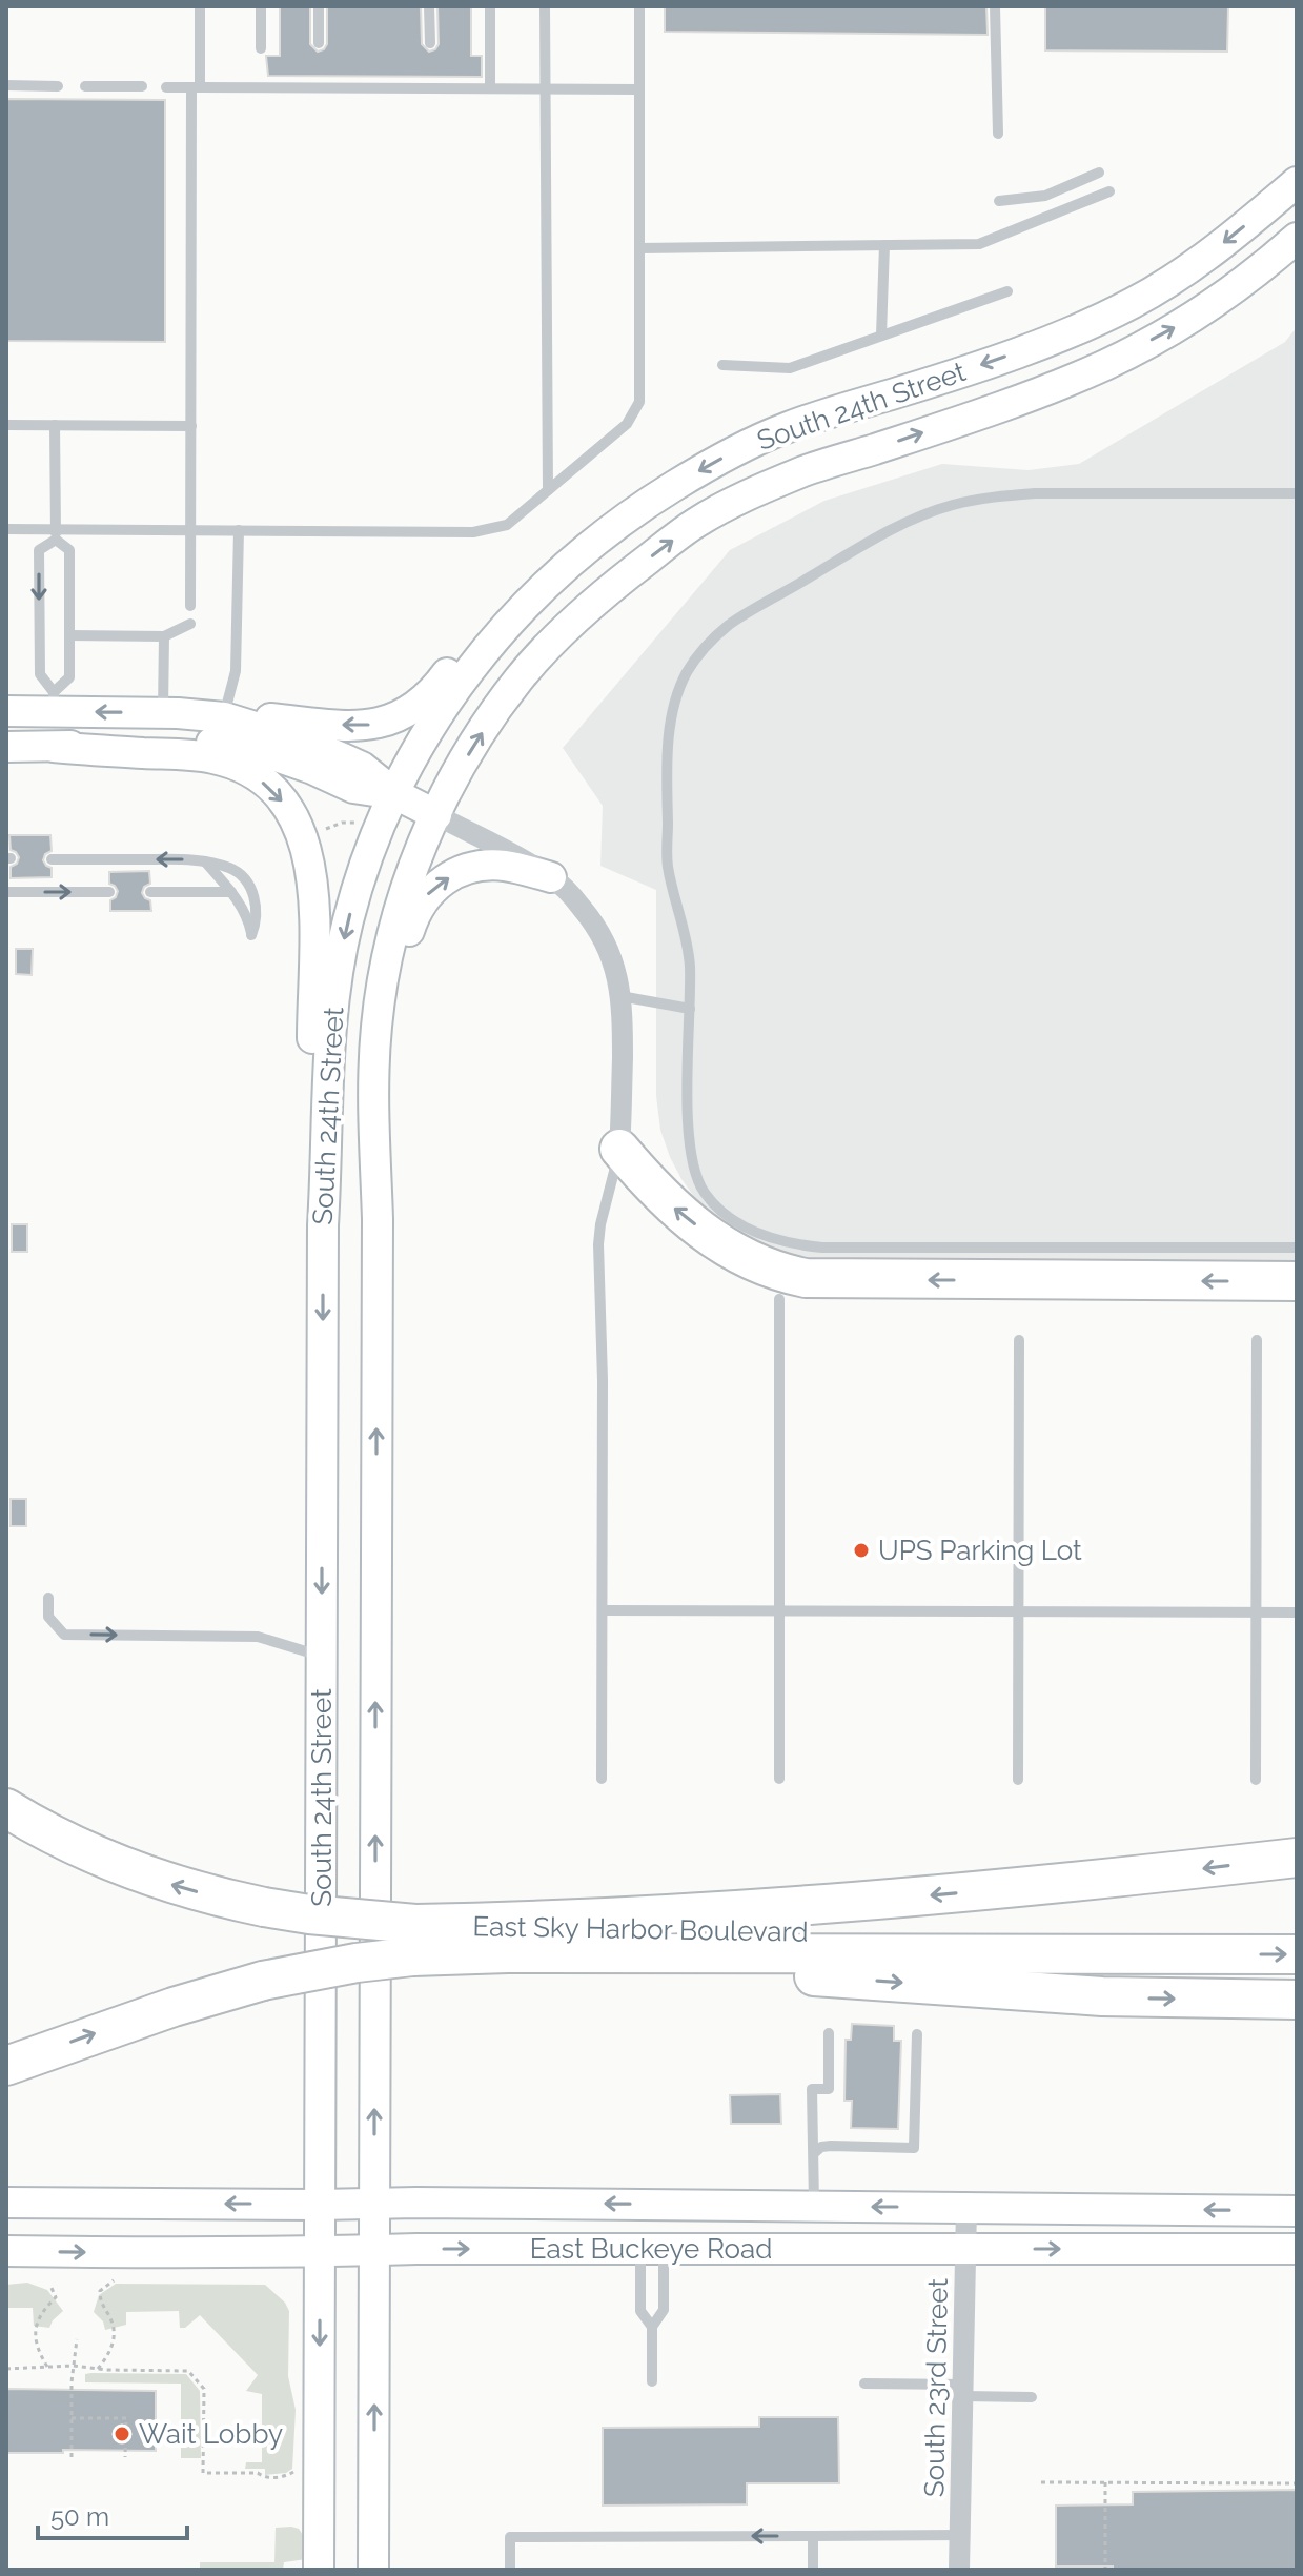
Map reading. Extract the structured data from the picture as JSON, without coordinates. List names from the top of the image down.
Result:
{
  "streets": {
    "highway": ["East Sky Harbor Boulevard"],
    "main road": ["South 24th Street", "East Buckeye Road"],
    "street": ["South 23rd Street"]
  },
  "crossings": [
    ["South 24th Street", "East Buckeye Road"],
    ["East Buckeye Road", "South 23rd Street"]
  ],
  "places": ["UPS Parking Lot", "Wait Lobby"],
  "scale_bar": "50 m"
}
